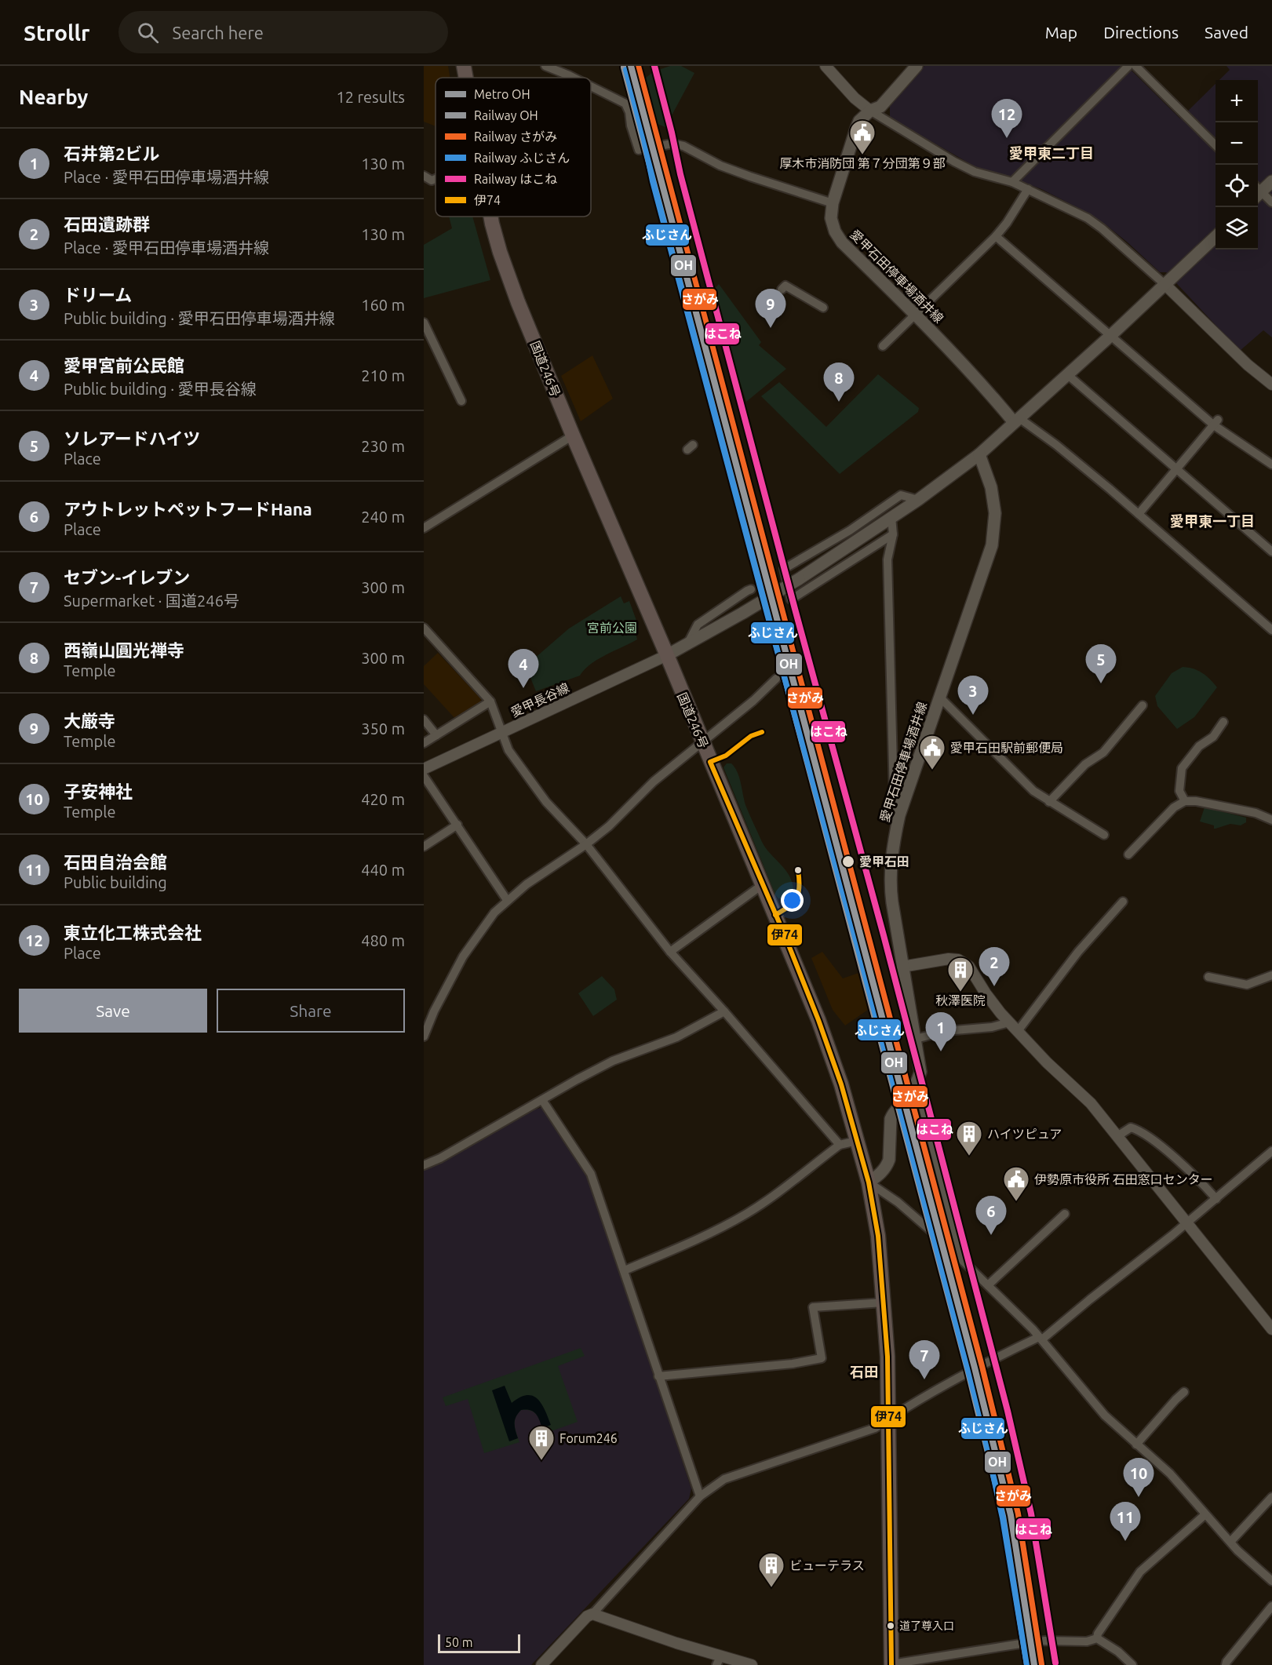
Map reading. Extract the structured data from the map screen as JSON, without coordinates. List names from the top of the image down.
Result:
{
  "streets": {
    "highway": ["国道246号"],
    "main road": ["愛甲石田停車場酒井線"],
    "street": ["愛甲長谷線"]
  },
  "crossings": [
    ["愛甲石田停車場酒井線", "国道246号"],
    ["国道246号", "愛甲長谷線"]
  ],
  "districts": ["愛甲東二丁目", "愛甲東一丁目", "石田"],
  "parks": ["宮前公園"],
  "places": {
    "public building": ["厚木市消防団 第７分団第９部", "愛甲石田駅前郵便局", "伊勢原市役所 石田窓口センター"],
    "other": ["愛甲石田", "道了尊入口"],
    "building": [
      "秋澤医院",
      "ハイツピュア",
      "Forum246",
      "ビューテラス"
    ]
  },
  "lines": [
    "metro line OH",
    "rail line さがみ",
    "rail line はこね",
    "rail line OH",
    "rail line ふじさん",
    "transit line 伊74"
  ],
  "legend": [
    "Metro OH",
    "Railway OH",
    "Railway さがみ",
    "Railway ふじさん",
    "Railway はこね",
    "伊74"
  ],
  "scale_bar": "50 m",
  "page": {
    "header": "Strollr",
    "search": "Search here",
    "nav": ["Map", "Directions", "Saved"],
    "heading": ["Nearby", "12 results"],
    "map_buttons": ["+", "−"],
    "pins": [
      "12",
      "9",
      "8",
      "5",
      "4",
      "3",
      "2",
      "1",
      "6",
      "7",
      "10",
      "11"
    ],
    "list": [
      {
        "mark": "1",
        "name": "石井第2ビル",
        "note": "Place · 愛甲石田停車場酒井線",
        "value": "130 m"
      },
      {
        "mark": "2",
        "name": "石田遺跡群",
        "note": "Place · 愛甲石田停車場酒井線",
        "value": "130 m"
      },
      {
        "mark": "3",
        "name": "ドリーム",
        "note": "Public building · 愛甲石田停車場酒井線",
        "value": "160 m"
      },
      {
        "mark": "4",
        "name": "愛甲宮前公民館",
        "note": "Public building · 愛甲長谷線",
        "value": "210 m"
      },
      {
        "mark": "5",
        "name": "ソレアードハイツ",
        "note": "Place",
        "value": "230 m"
      },
      {
        "mark": "6",
        "name": "アウトレットペットフードHana",
        "note": "Place",
        "value": "240 m"
      },
      {
        "mark": "7",
        "name": "セブン-イレブン",
        "note": "Supermarket · 国道246号",
        "value": "300 m"
      },
      {
        "mark": "8",
        "name": "西嶺山圓光禅寺",
        "note": "Temple",
        "value": "300 m"
      },
      {
        "mark": "9",
        "name": "大厳寺",
        "note": "Temple",
        "value": "350 m"
      },
      {
        "mark": "10",
        "name": "子安神社",
        "note": "Temple",
        "value": "420 m"
      },
      {
        "mark": "11",
        "name": "石田自治会館",
        "note": "Public building",
        "value": "440 m"
      },
      {
        "mark": "12",
        "name": "東立化工株式会社",
        "note": "Place",
        "value": "480 m"
      }
    ],
    "buttons": ["Save", "Share"],
    "scale": "50 m"
  }
}
